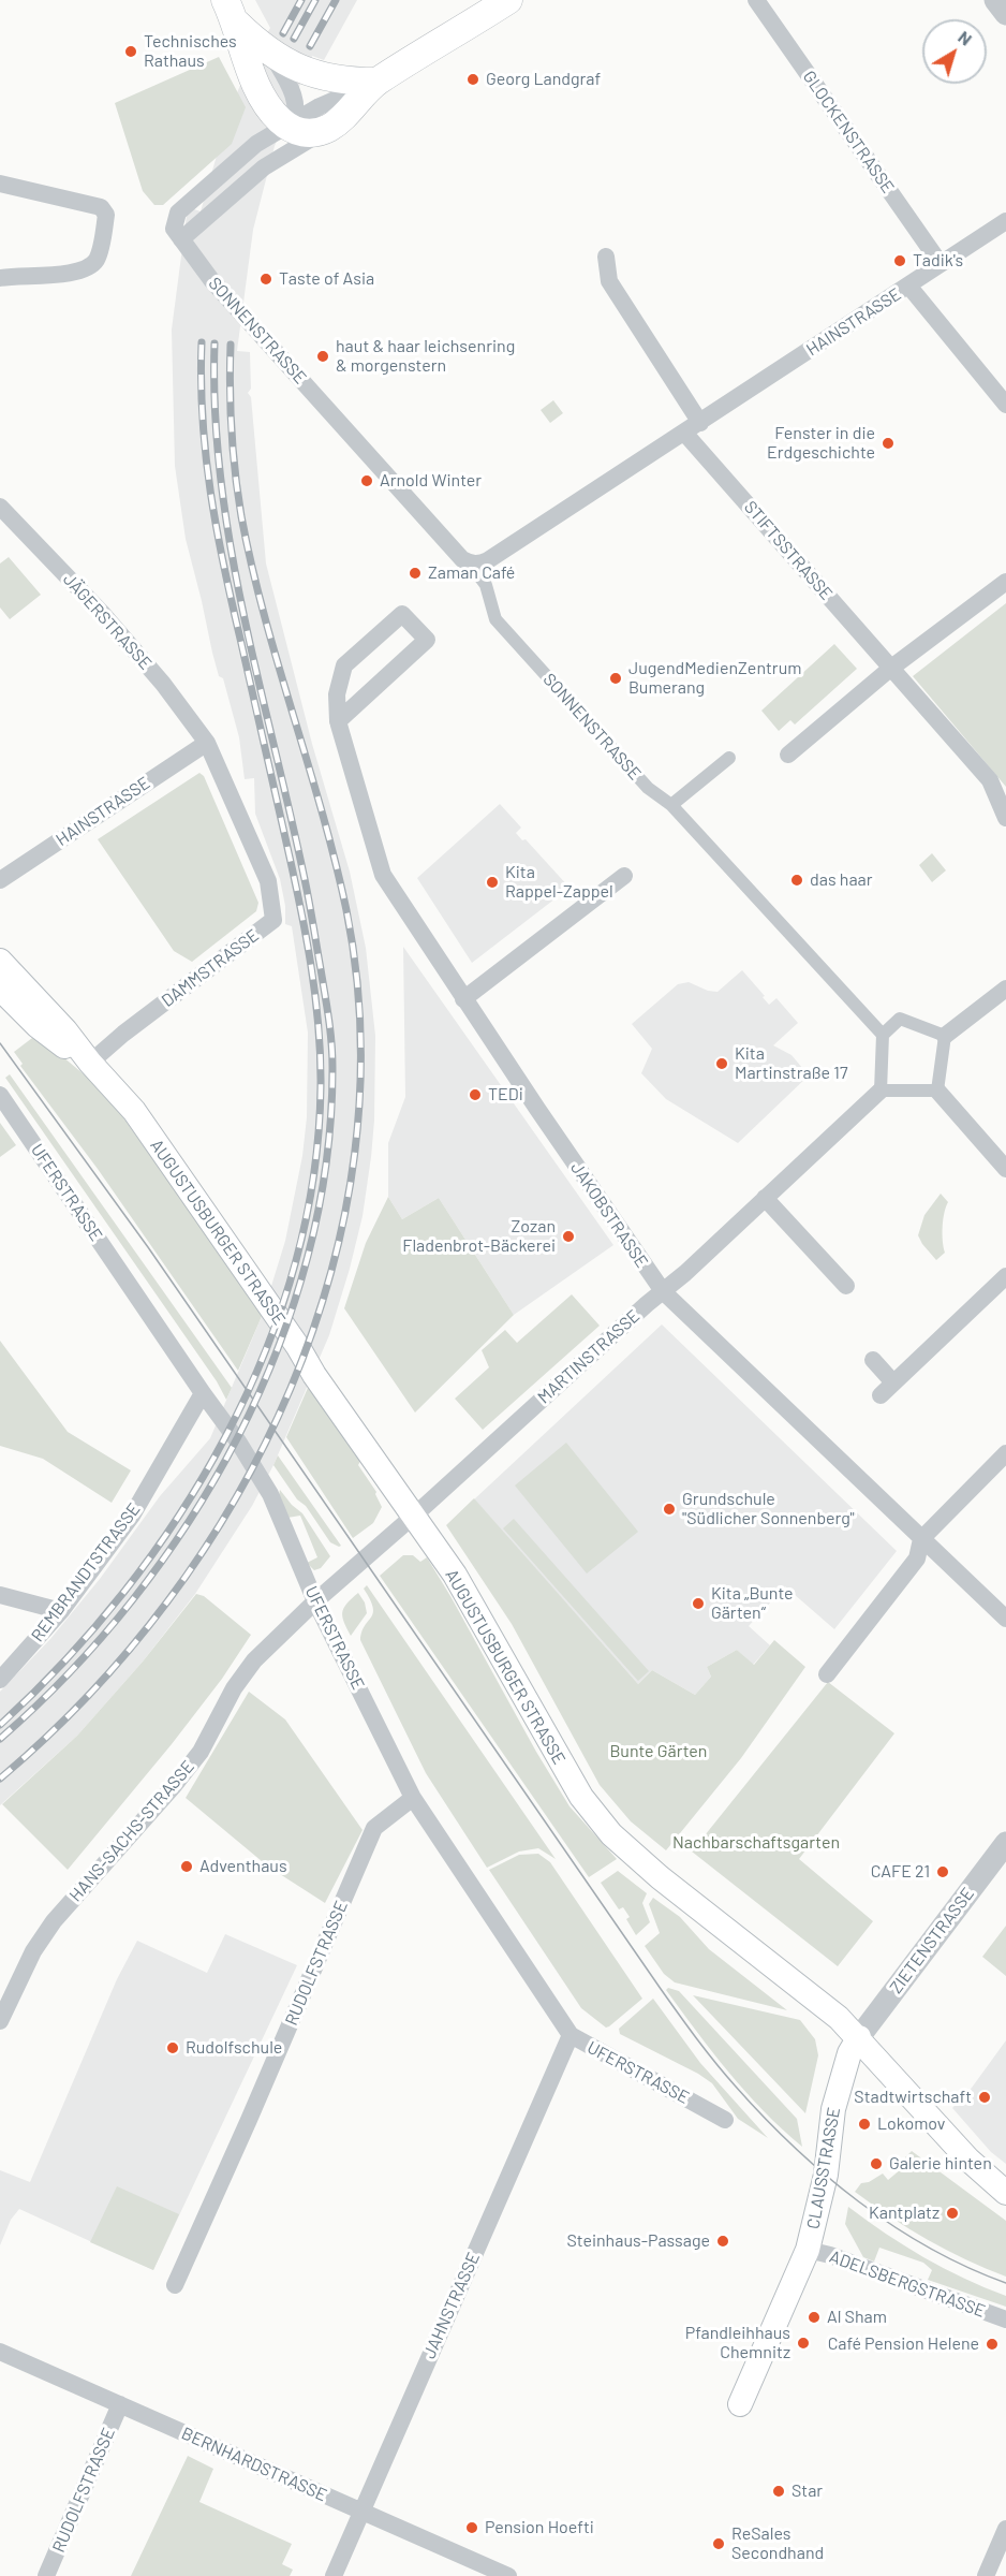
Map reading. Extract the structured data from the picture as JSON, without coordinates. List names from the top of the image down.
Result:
{
  "streets": {
    "main road": ["AUGUSTUSBURGER STRASSE", "CLAUSSTRASSE"],
    "street": [
      "GLOCKENSTRASSE",
      "HAINSTRASSE",
      "SONNENSTRASSE",
      "STIFTSSTRASSE",
      "JÄGERSTRASSE",
      "DAMMSTRASSE",
      "UFERSTRASSE",
      "JAKOBSTRASSE",
      "MARTINSTRASSE",
      "REMBRANDTSTRASSE",
      "HANS-SACHS-STRASSE",
      "ZIETENSTRASSE",
      "RUDOLFSTRASSE",
      "ADELSBERGSTRASSE",
      "JAHNSTRASSE",
      "BERNHARDSTRASSE"
    ]
  },
  "crossings": [
    ["GLOCKENSTRASSE", "HAINSTRASSE"],
    ["HAINSTRASSE", "SONNENSTRASSE"],
    ["HAINSTRASSE", "STIFTSSTRASSE"],
    ["HAINSTRASSE", "JÄGERSTRASSE"],
    ["HAINSTRASSE", "DAMMSTRASSE"],
    ["JÄGERSTRASSE", "DAMMSTRASSE"],
    ["DAMMSTRASSE", "AUGUSTUSBURGER STRASSE"],
    ["UFERSTRASSE", "REMBRANDTSTRASSE"],
    ["UFERSTRASSE", "HANS-SACHS-STRASSE"],
    ["UFERSTRASSE", "RUDOLFSTRASSE"],
    ["UFERSTRASSE", "JAHNSTRASSE"],
    ["JAKOBSTRASSE", "MARTINSTRASSE"],
    ["AUGUSTUSBURGER STRASSE", "MARTINSTRASSE"],
    ["AUGUSTUSBURGER STRASSE", "HANS-SACHS-STRASSE"],
    ["AUGUSTUSBURGER STRASSE", "ZIETENSTRASSE"],
    ["AUGUSTUSBURGER STRASSE", "CLAUSSTRASSE"],
    ["MARTINSTRASSE", "HANS-SACHS-STRASSE"],
    ["ZIETENSTRASSE", "CLAUSSTRASSE"],
    ["RUDOLFSTRASSE", "BERNHARDSTRASSE"],
    ["CLAUSSTRASSE", "ADELSBERGSTRASSE"],
    ["JAHNSTRASSE", "BERNHARDSTRASSE"]
  ],
  "parks": ["Bunte Gärten", "Nachbarschaftsgarten"],
  "places": [
    "Technisches Rathaus",
    "Georg Landgraf",
    "Tadik's",
    "Taste of Asia",
    "haut & haar leichsenring & morgenstern",
    "Fenster in die Erdgeschichte",
    "Arnold Winter",
    "Zaman Café",
    "JugendMedienZentrum Bumerang",
    "das haar",
    "Kita Rappel-Zappel",
    "Kita Martinstraße 17",
    "TEDi",
    "Zozan Fladenbrot-Bäckerei",
    "Grundschule \"Südlicher Sonnenberg\"",
    "Kita „Bunte Gärten“",
    "Adventhaus",
    "CAFE 21",
    "Rudolfschule",
    "Stadtwirtschaft",
    "Lokomov",
    "Galerie hinten",
    "Kantplatz",
    "Steinhaus-Passage",
    "Al Sham",
    "Pfandleihhaus Chemnitz",
    "Café Pension Helene",
    "Star",
    "Pension Hoefti",
    "ReSales Secondhand"
  ],
  "north": "top right"
}
